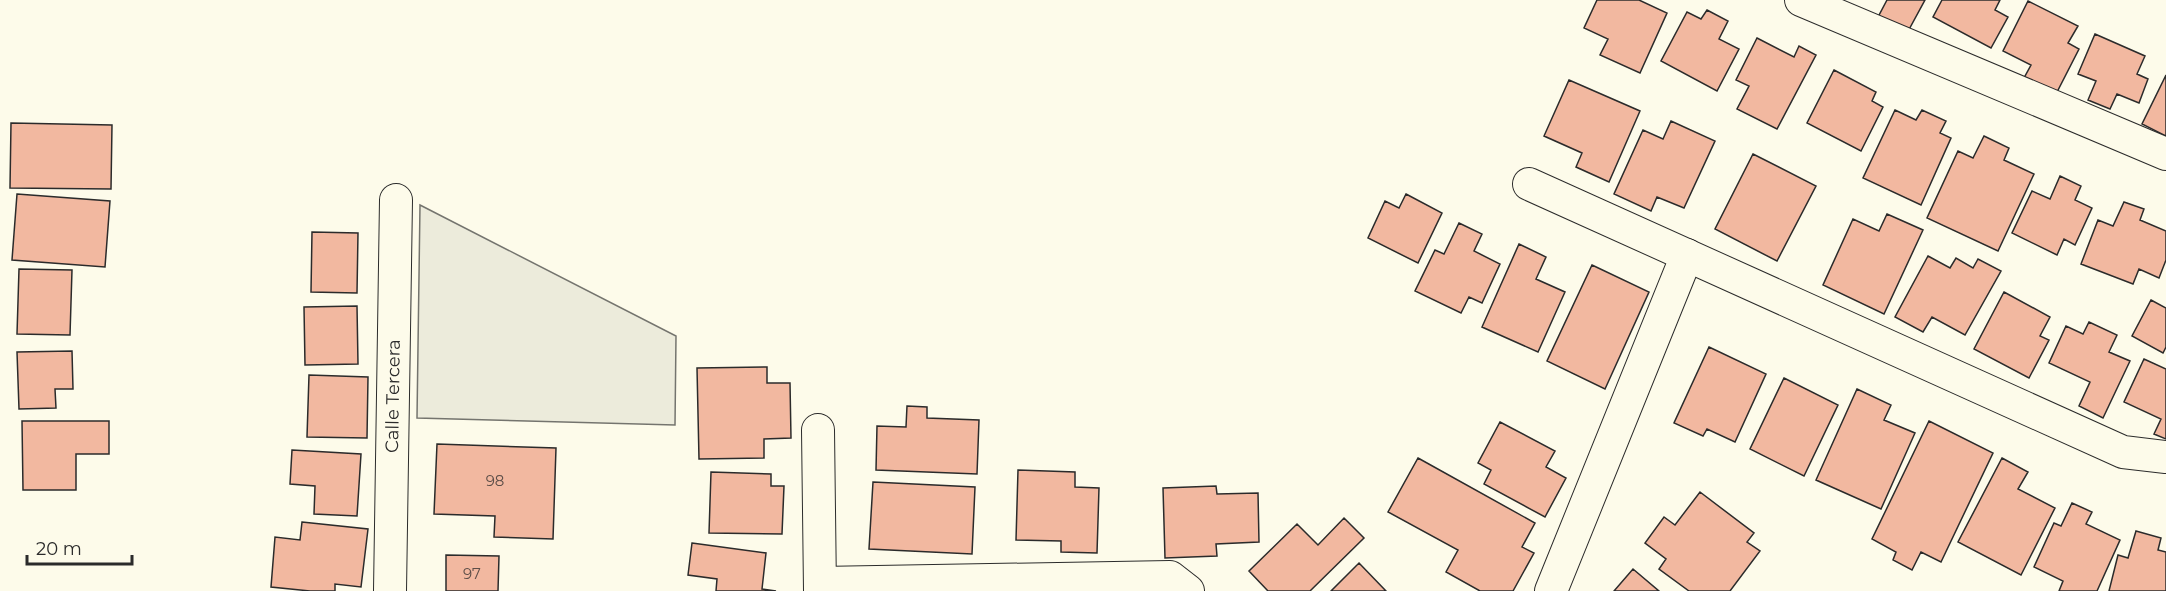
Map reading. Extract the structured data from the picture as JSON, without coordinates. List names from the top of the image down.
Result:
{
  "streets": {
    "street": ["Calle Tercera"]
  },
  "house_numbers": ["98", "97"],
  "scale_bar": "20 m"
}
